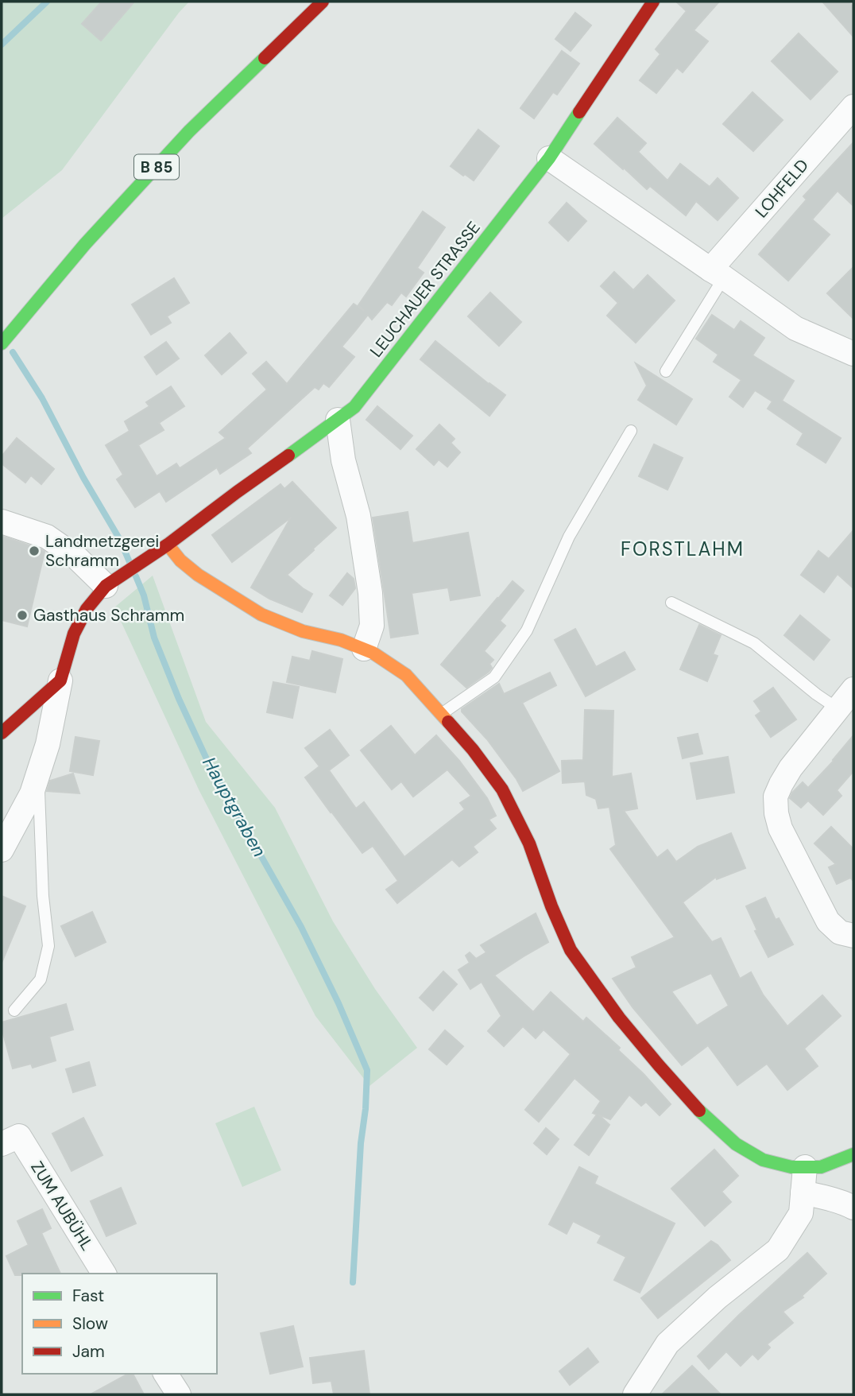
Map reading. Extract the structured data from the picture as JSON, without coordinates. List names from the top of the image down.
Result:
{
  "streets": {
    "street": [
      "B 85",
      "LOHFELD",
      "LEUCHAUER STRASSE",
      "ZUM AUBÜHL"
    ]
  },
  "districts": ["FORSTLAHM"],
  "water": ["Hauptgraben"],
  "places": ["Landmetzgerei Schramm", "Gasthaus Schramm"],
  "legend": ["Fast", "Slow", "Jam"]
}
